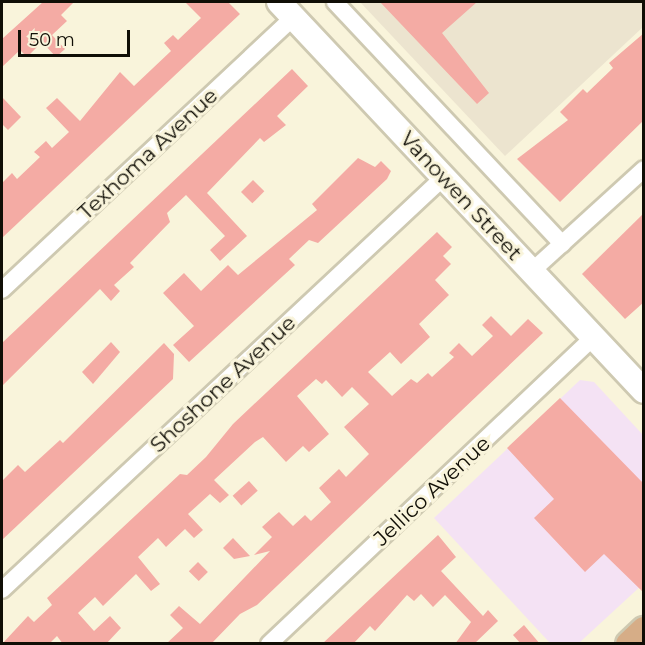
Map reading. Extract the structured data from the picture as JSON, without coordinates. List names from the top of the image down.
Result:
{
  "streets": {
    "main road": ["Vanowen Street"],
    "street": ["Texhoma Avenue", "Shoshone Avenue", "Jellico Avenue"]
  },
  "crossings": [
    ["Texhoma Avenue", "Vanowen Street"],
    ["Vanowen Street", "Shoshone Avenue"],
    ["Vanowen Street", "Jellico Avenue"]
  ],
  "scale_bar": "50 m"
}
